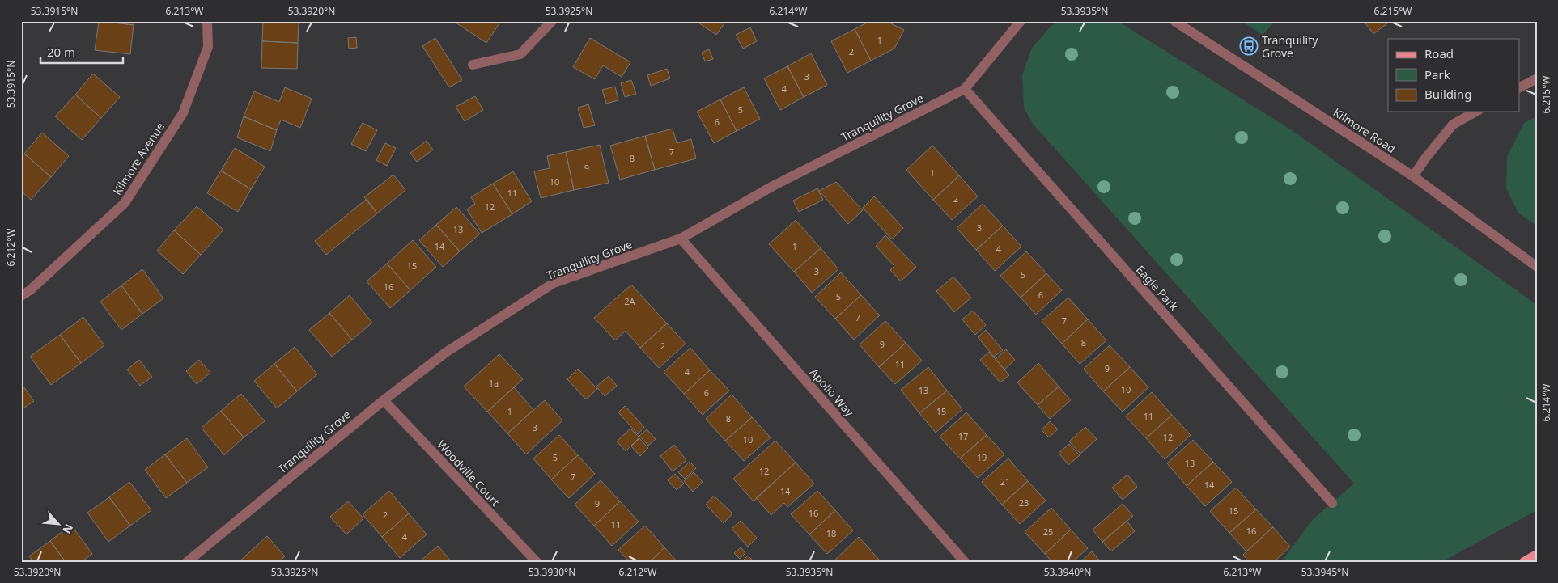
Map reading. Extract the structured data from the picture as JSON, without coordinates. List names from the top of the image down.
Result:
{
  "streets": {
    "street": [
      "Tranquility Grove",
      "Kilmore Road",
      "Kilmore Avenue",
      "Eagle Park",
      "Apollo Way",
      "Woodville Court"
    ]
  },
  "crossings": [
    ["Tranquility Grove", "Eagle Park"],
    ["Tranquility Grove", "Apollo Way"],
    ["Tranquility Grove", "Woodville Court"]
  ],
  "places": {
    "bus stop": ["Tranquility Grove"]
  },
  "house_numbers": [
    "1",
    "2",
    "3",
    "4",
    "5",
    "6",
    "7",
    "8",
    "9",
    "1",
    "10",
    "11",
    "2",
    "12",
    "3",
    "13",
    "14",
    "1",
    "4",
    "15",
    "3",
    "5",
    "16",
    "6",
    "5",
    "2A",
    "7",
    "7",
    "8",
    "9",
    "2",
    "11",
    "9",
    "4",
    "1a",
    "10",
    "13",
    "6",
    "1",
    "15",
    "11",
    "8",
    "3",
    "17",
    "12",
    "10",
    "5",
    "19",
    "13",
    "12",
    "7",
    "21",
    "14",
    "14",
    "23",
    "9",
    "15",
    "16",
    "2",
    "11",
    "16",
    "25",
    "18",
    "4"
  ],
  "legend": ["Road", "Park", "Building"],
  "scale_bar": "20 m",
  "north": "bottom right",
  "coordinates": [
    "53.3915°N",
    "6.213°W",
    "53.3920°N",
    "53.3925°N",
    "6.214°W",
    "53.3935°N",
    "6.215°W",
    "6.212°W",
    "53.3930°N",
    "53.3940°N",
    "53.3945°N"
  ]
}
